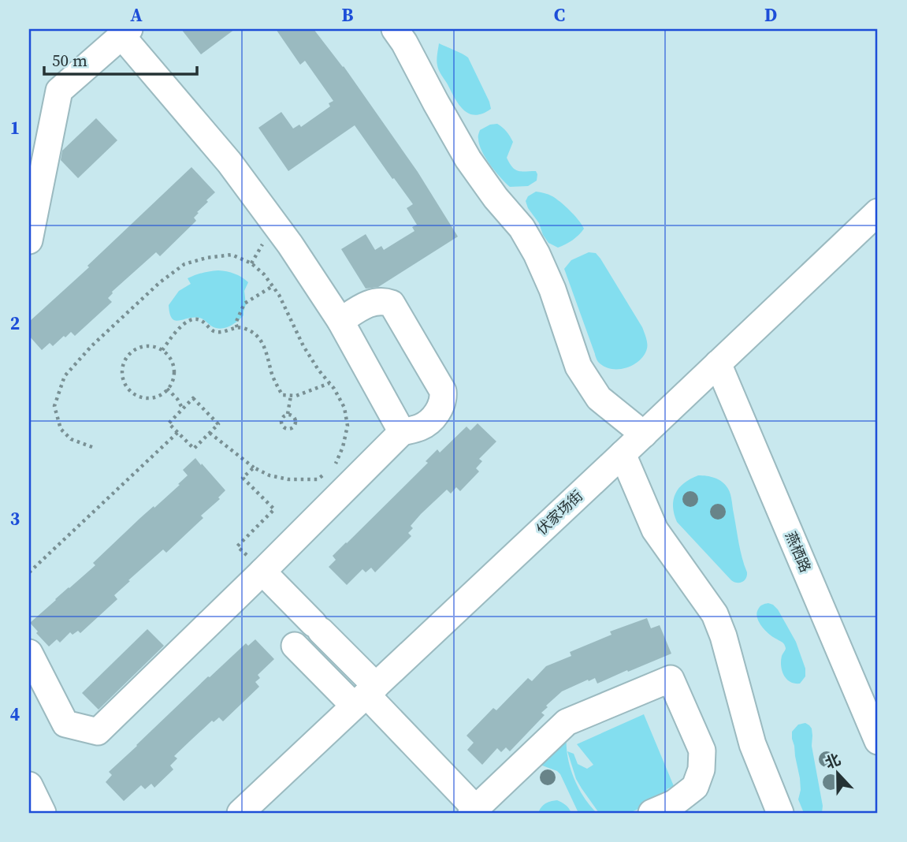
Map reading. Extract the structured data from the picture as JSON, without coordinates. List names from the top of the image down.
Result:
{
  "streets": {
    "street": ["伏家场街", "燕栖路"]
  },
  "crossings": [
    ["伏家场街", "燕栖路"]
  ],
  "scale_bar": "50 m",
  "north": "top",
  "grid": {
    "columns": [
      "A",
      "B",
      "C",
      "D"
    ],
    "rows": [
      "1",
      "2",
      "3",
      "4"
    ]
  }
}
